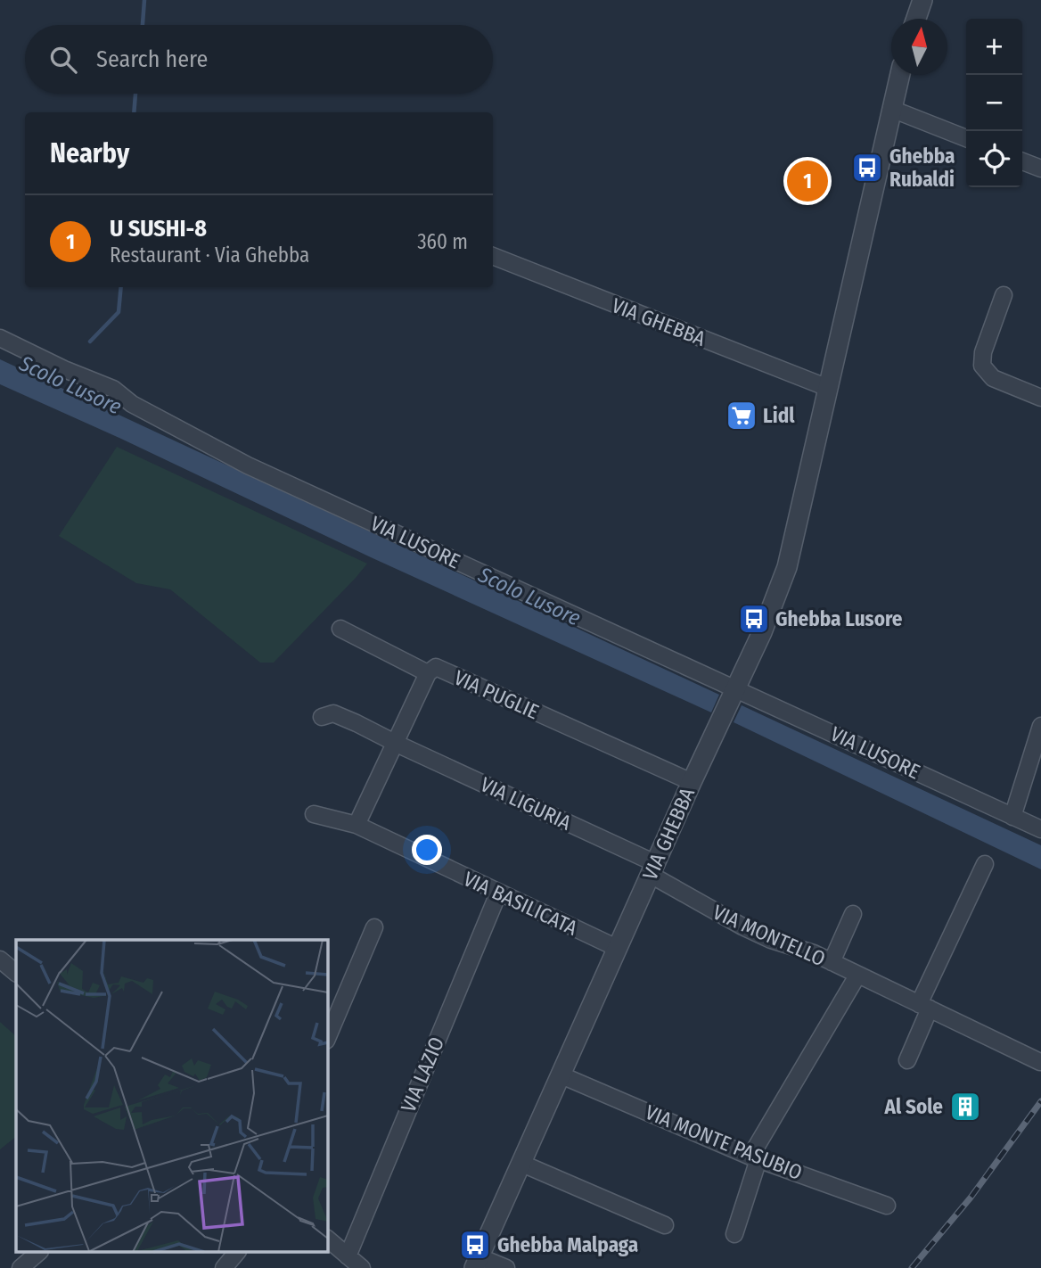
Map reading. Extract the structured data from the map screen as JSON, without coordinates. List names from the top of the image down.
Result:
{
  "streets": {
    "street": [
      "VIA GHEBBA",
      "VIA LUSORE",
      "VIA PUGLIE",
      "VIA LIGURIA",
      "VIA BASILICATA",
      "VIA MONTELLO",
      "VIA LAZIO",
      "VIA MONTE PASUBIO"
    ]
  },
  "crossings": [
    ["VIA GHEBBA", "VIA LUSORE"],
    ["VIA GHEBBA", "VIA PUGLIE"],
    ["VIA GHEBBA", "VIA LIGURIA"],
    ["VIA GHEBBA", "VIA BASILICATA"],
    ["VIA GHEBBA", "VIA MONTELLO"],
    ["VIA GHEBBA", "VIA MONTE PASUBIO"],
    ["VIA PUGLIE", "VIA LIGURIA"],
    ["VIA PUGLIE", "VIA BASILICATA"],
    ["VIA LIGURIA", "VIA MONTELLO"],
    ["VIA BASILICATA", "VIA LAZIO"]
  ],
  "water": ["Scolo Lusore"],
  "places": {
    "bus stop": ["Ghebba Rubaldi", "Ghebba Lusore", "Ghebba Malpaga"],
    "supermarket": ["Lidl"],
    "building": ["Al Sole"]
  },
  "north": "top",
  "page": {
    "map_buttons": ["+", "−"],
    "search": "Search here",
    "heading": "Nearby",
    "pins": "1",
    "list": [
      {
        "mark": "1",
        "name": "U SUSHI-8",
        "note": "Restaurant · Via Ghebba",
        "value": "360 m"
      }
    ]
  }
}
